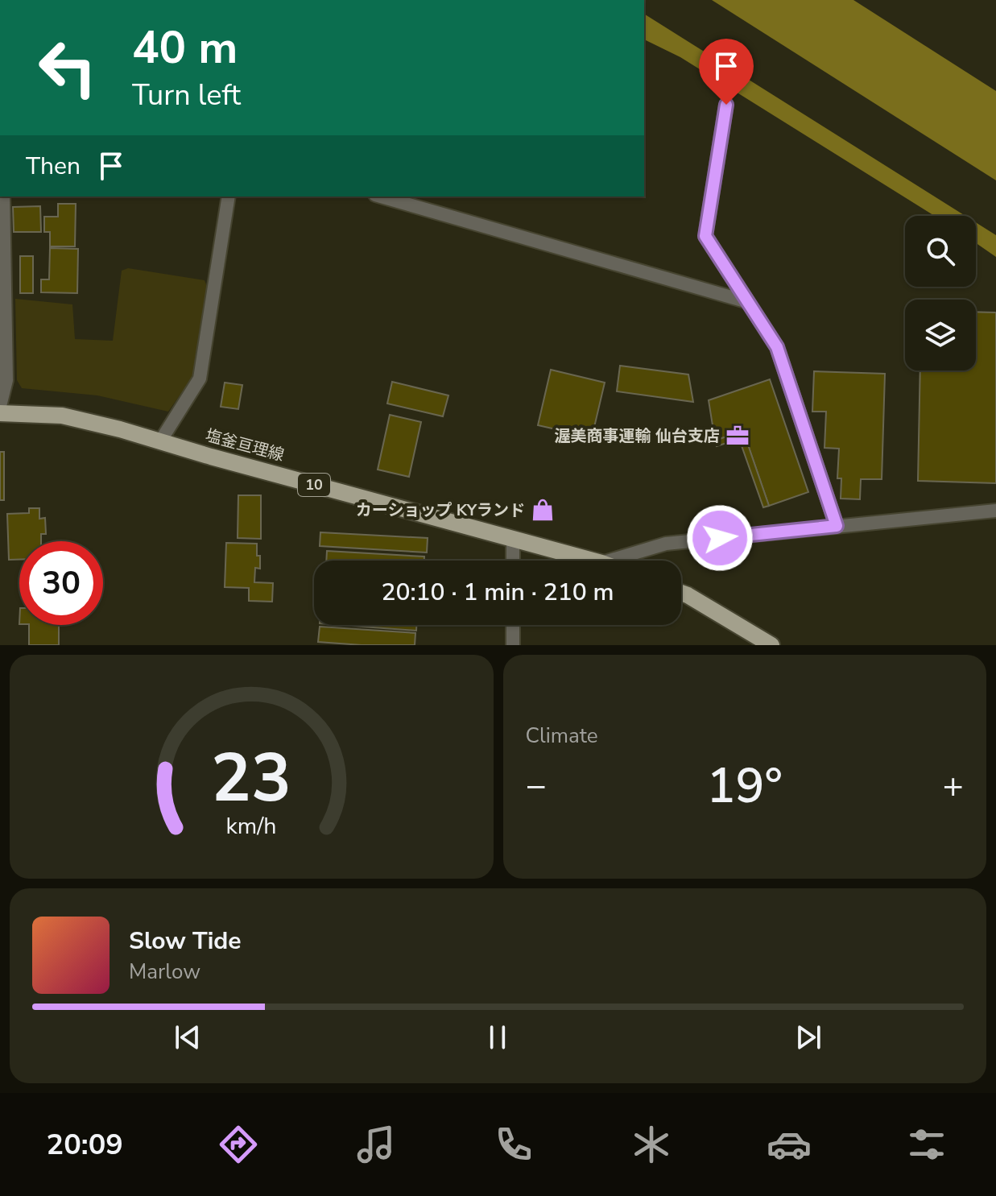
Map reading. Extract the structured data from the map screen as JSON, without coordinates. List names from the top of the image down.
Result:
{
  "streets": {
    "main road": ["塩釜亘理線", "10"]
  },
  "places": {
    "office": ["渥美商事運輸 仙台支店"],
    "shop": ["カーショップ KYランド"]
  },
  "page": {
    "turn": ["40 m", "Turn left"],
    "then": "Then",
    "limit": "30",
    "trip": "20:10 · 1 min · 210 m",
    "tile": "Climate",
    "heat": ["−", "19°", "+"],
    "song": ["Slow Tide", "Marlow"],
    "tabs": "20:09",
    "gauge": ["23", "km/h"]
  }
}
